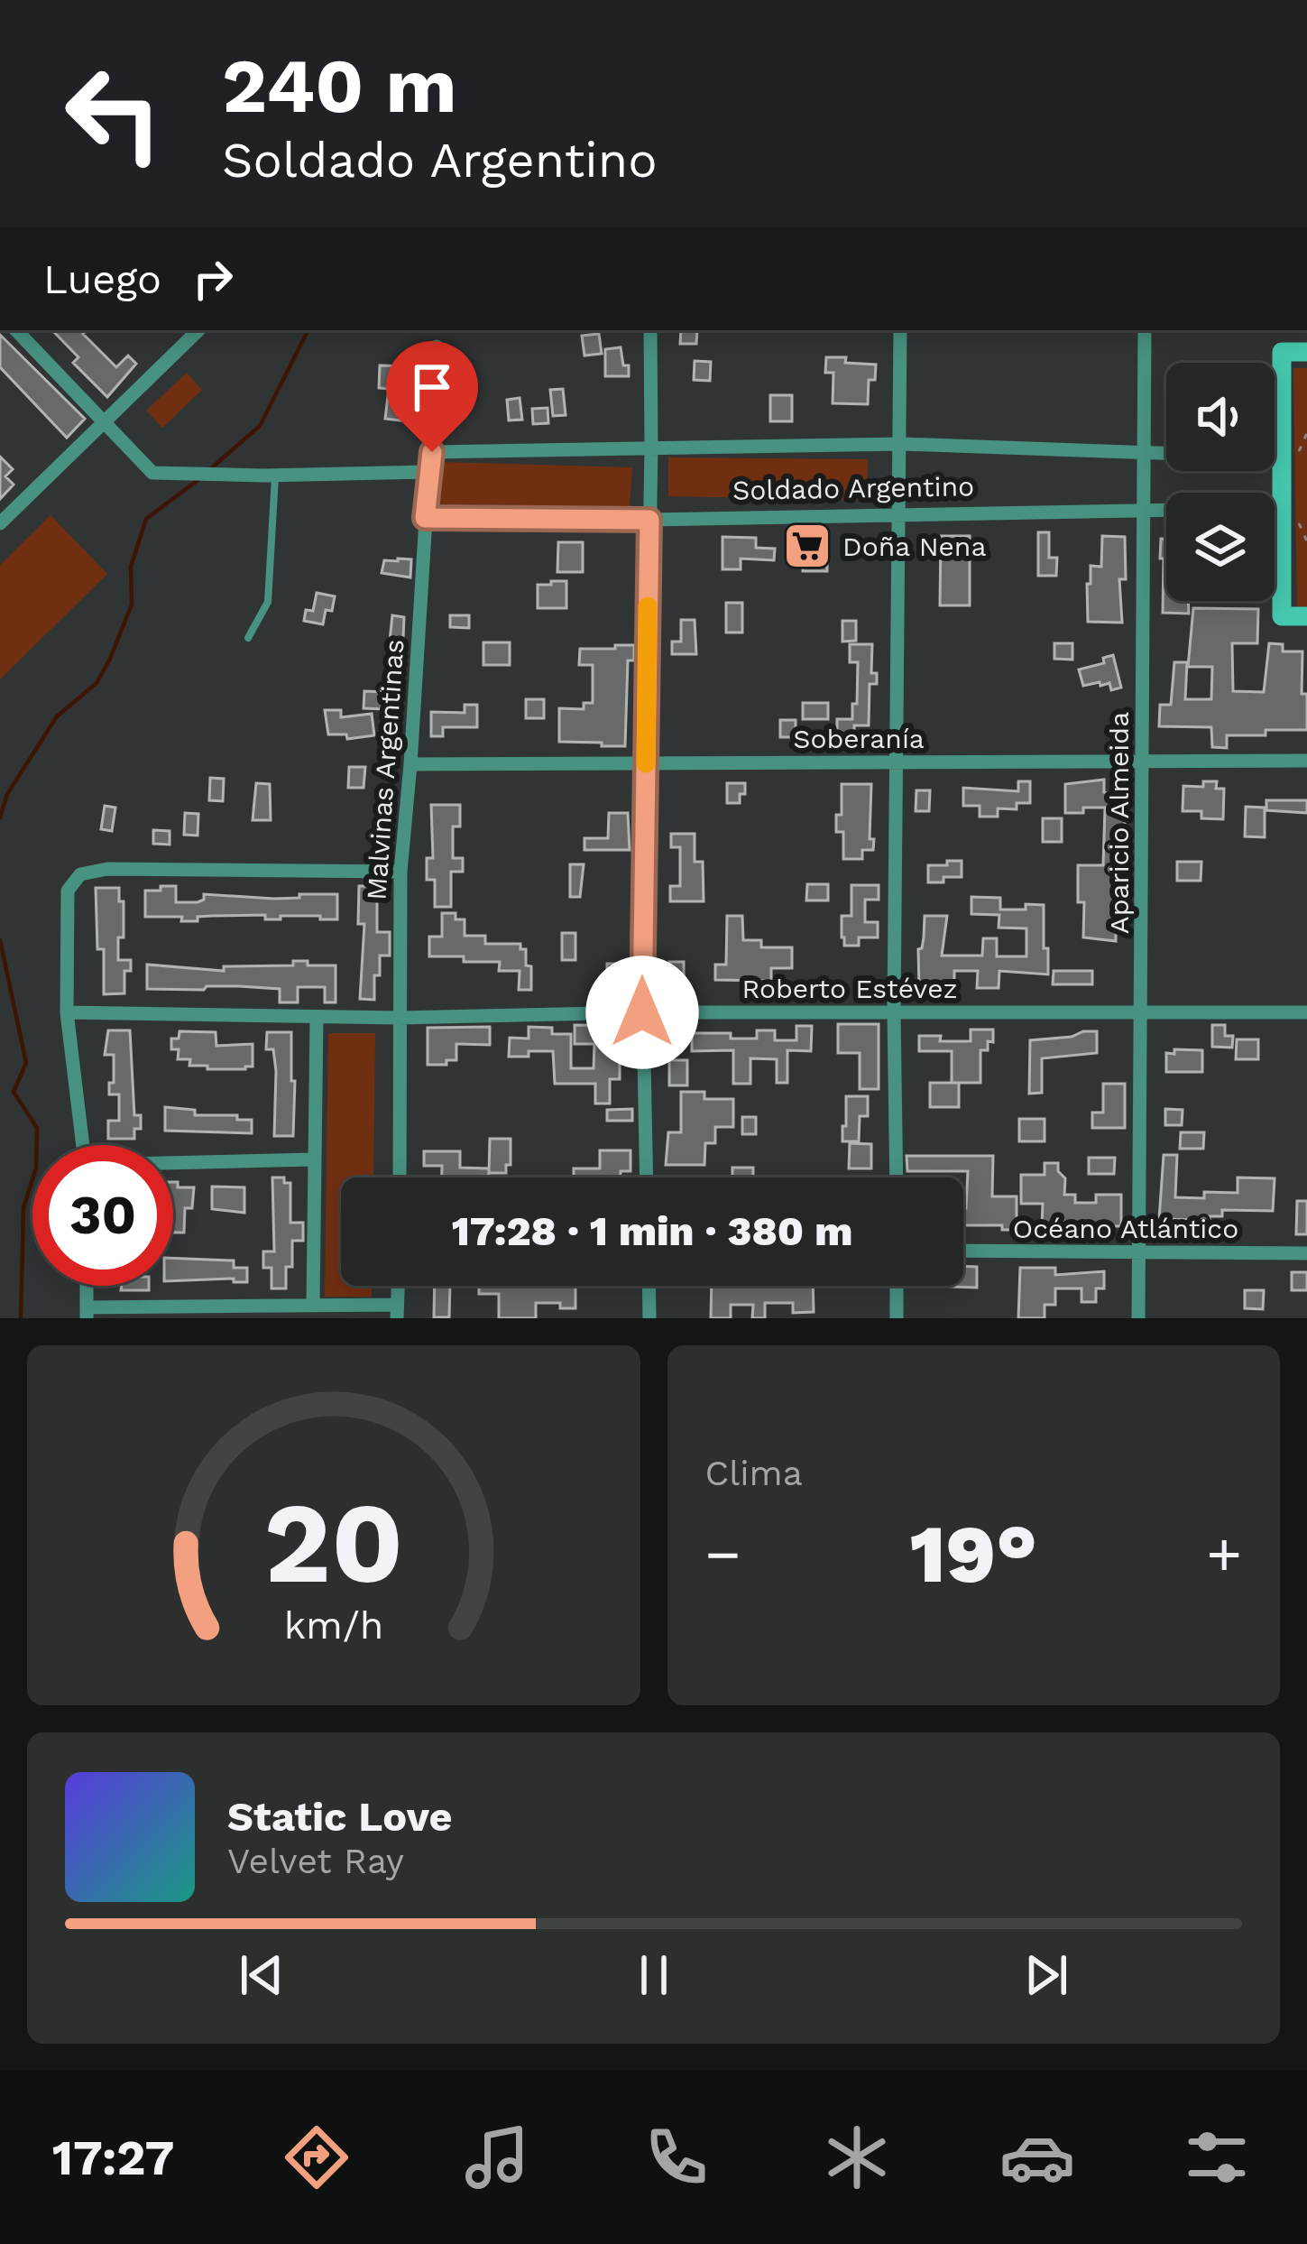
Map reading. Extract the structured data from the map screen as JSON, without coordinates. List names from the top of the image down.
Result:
{
  "streets": {
    "street": [
      "Soldado Argentino",
      "Soberanía",
      "Malvinas Argentinas",
      "Aparicio Almeida",
      "Roberto Estévez",
      "Océano Atlántico"
    ]
  },
  "crossings": [
    ["Soldado Argentino", "Malvinas Argentinas"],
    ["Soldado Argentino", "Aparicio Almeida"],
    ["Soberanía", "Malvinas Argentinas"],
    ["Soberanía", "Aparicio Almeida"],
    ["Malvinas Argentinas", "Roberto Estévez"],
    ["Aparicio Almeida", "Roberto Estévez"],
    ["Aparicio Almeida", "Océano Atlántico"]
  ],
  "places": {
    "supermarket": ["Doña Nena"]
  },
  "page": {
    "turn": ["240 m", "Soldado Argentino"],
    "then": "Luego",
    "limit": "30",
    "trip": "17:28 · 1 min · 380 m",
    "tile": "Clima",
    "heat": ["−", "19°", "+"],
    "song": ["Static Love", "Velvet Ray"],
    "tabs": "17:27",
    "gauge": ["20", "km/h"]
  }
}
